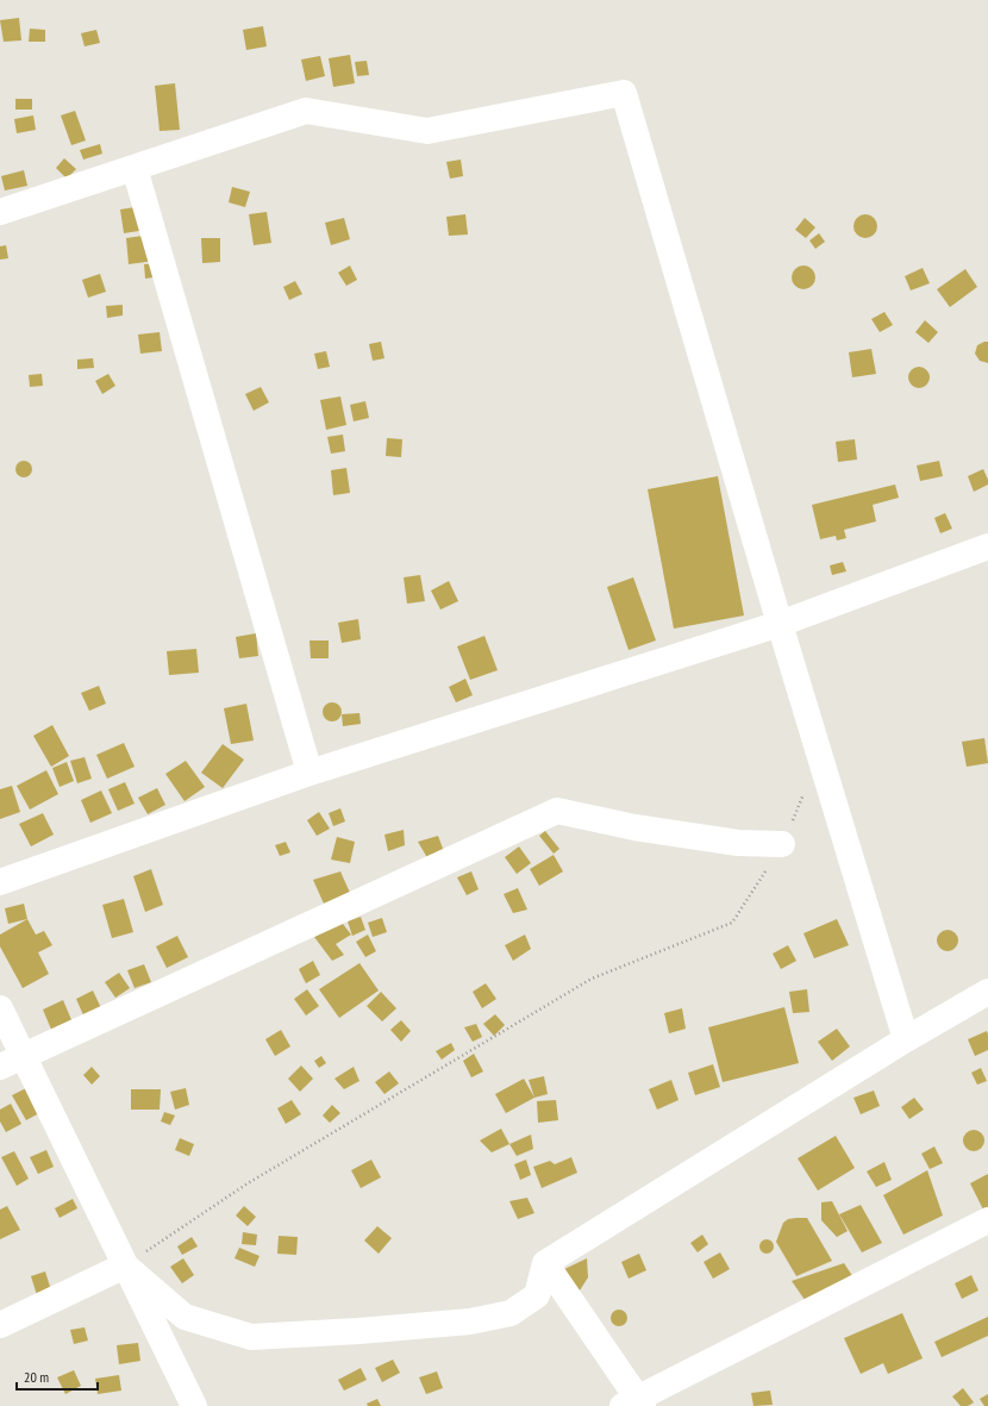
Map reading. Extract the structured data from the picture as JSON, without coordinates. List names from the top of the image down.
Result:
{
  "scale_bar": "20 m"
}
